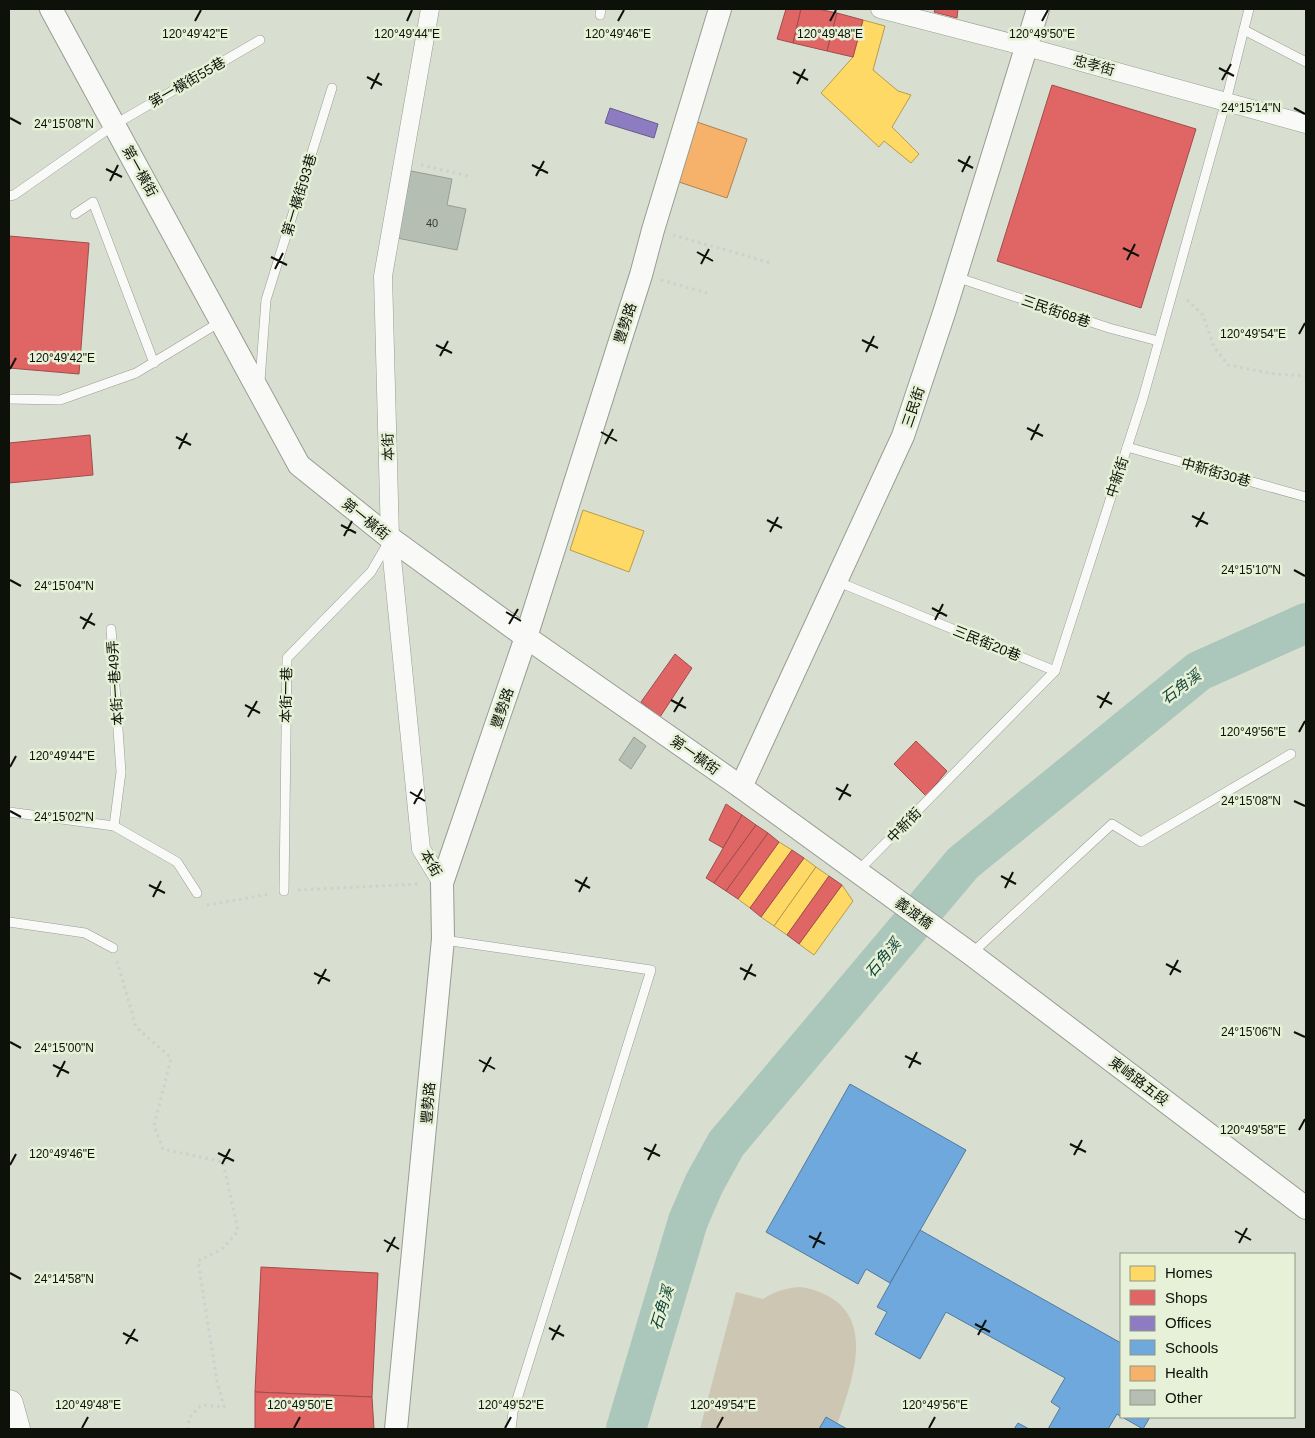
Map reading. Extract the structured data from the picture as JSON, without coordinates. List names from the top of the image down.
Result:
{
  "streets": {
    "street": [
      "忠孝街",
      "第一橫街",
      "豐勢路",
      "三民街",
      "本街",
      "義渡橋",
      "東崎路五段"
    ],
    "lane": [
      "第一橫街55巷",
      "第一橫街93巷",
      "三民街68巷",
      "中新街30巷",
      "中新街",
      "三民街20巷",
      "本街一巷49弄",
      "本街一巷"
    ]
  },
  "crossings": [
    ["忠孝街", "三民街"],
    ["忠孝街", "中新街"],
    ["第一橫街55巷", "第一橫街"],
    ["第一橫街", "第一橫街93巷"],
    ["第一橫街", "豐勢路"],
    ["第一橫街", "三民街"],
    ["第一橫街", "本街"],
    ["第一橫街", "中新街"],
    ["第一橫街", "本街一巷"],
    ["第一橫街", "義渡橋"],
    ["三民街68巷", "三民街"],
    ["三民街68巷", "中新街"],
    ["豐勢路", "本街"],
    ["三民街", "三民街20巷"],
    ["本街", "本街一巷"],
    ["中新街30巷", "中新街"],
    ["中新街", "三民街20巷"],
    ["中新街", "義渡橋"],
    ["義渡橋", "東崎路五段"]
  ],
  "water": ["石角溪"],
  "house_numbers": ["40"],
  "legend": [
    "Homes",
    "Shops",
    "Offices",
    "Schools",
    "Health",
    "Other"
  ],
  "coordinates": [
    "120°49'42\"E",
    "120°49'44\"E",
    "120°49'46\"E",
    "120°49'48\"E",
    "120°49'50\"E",
    "24°15'14\"N",
    "24°15'08\"N",
    "120°49'54\"E",
    "24°15'10\"N",
    "24°15'04\"N",
    "120°49'56\"E",
    "24°15'02\"N",
    "24°15'06\"N",
    "24°15'00\"N",
    "120°49'58\"E",
    "24°14'58\"N",
    "120°49'52\"E"
  ]
}
